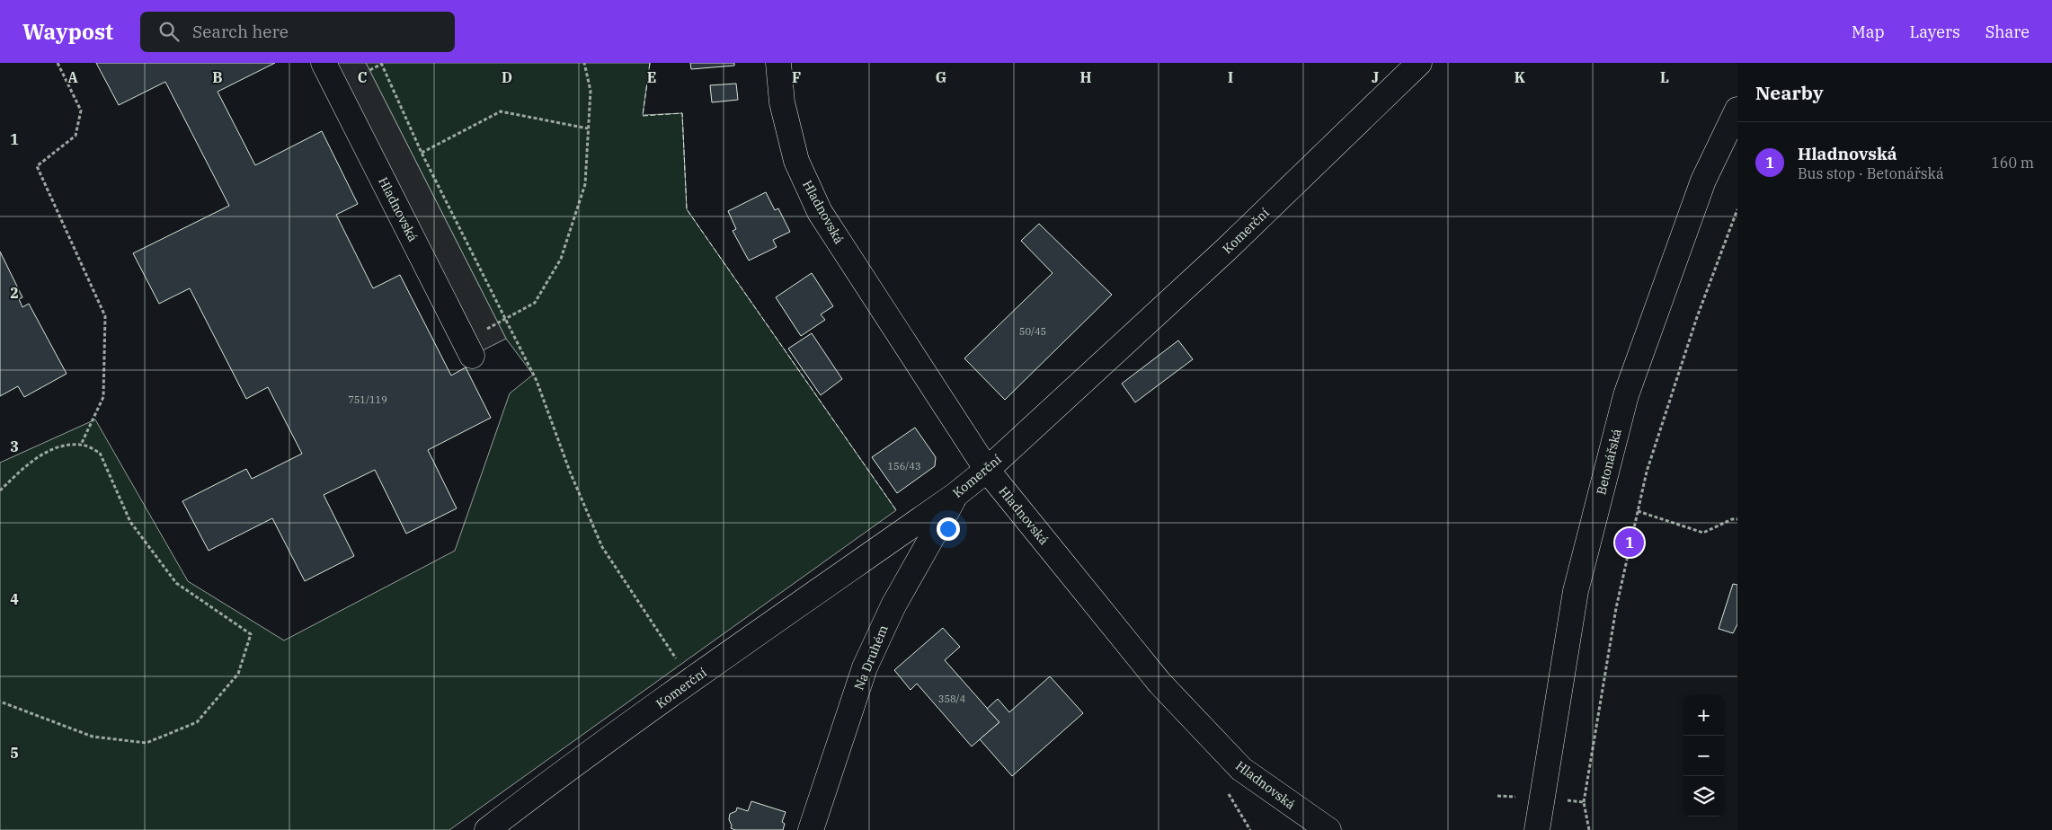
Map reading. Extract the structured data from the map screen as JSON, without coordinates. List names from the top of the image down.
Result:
{
  "streets": {
    "street": [
      "Hladnovská",
      "Komerční",
      "Betonářská",
      "Na Druhém"
    ]
  },
  "crossings": [
    ["Hladnovská", "Komerční"],
    ["Komerční", "Na Druhém"]
  ],
  "house_numbers": [
    "50/45",
    "751/119",
    "156/43",
    "358/4"
  ],
  "page": {
    "header": "Waypost",
    "search": "Search here",
    "nav": ["Map", "Layers", "Share"],
    "heading": "Nearby",
    "list": [
      {
        "mark": "1",
        "name": "Hladnovská",
        "note": "Bus stop · Betonářská",
        "value": "160 m"
      }
    ],
    "pins": "1",
    "map_buttons": ["+", "−"]
  },
  "grid": {
    "columns": [
      "A",
      "B",
      "C",
      "D",
      "E",
      "F",
      "G",
      "H",
      "I",
      "J",
      "K",
      "L"
    ],
    "rows": [
      "1",
      "2",
      "3",
      "4",
      "5"
    ]
  }
}
